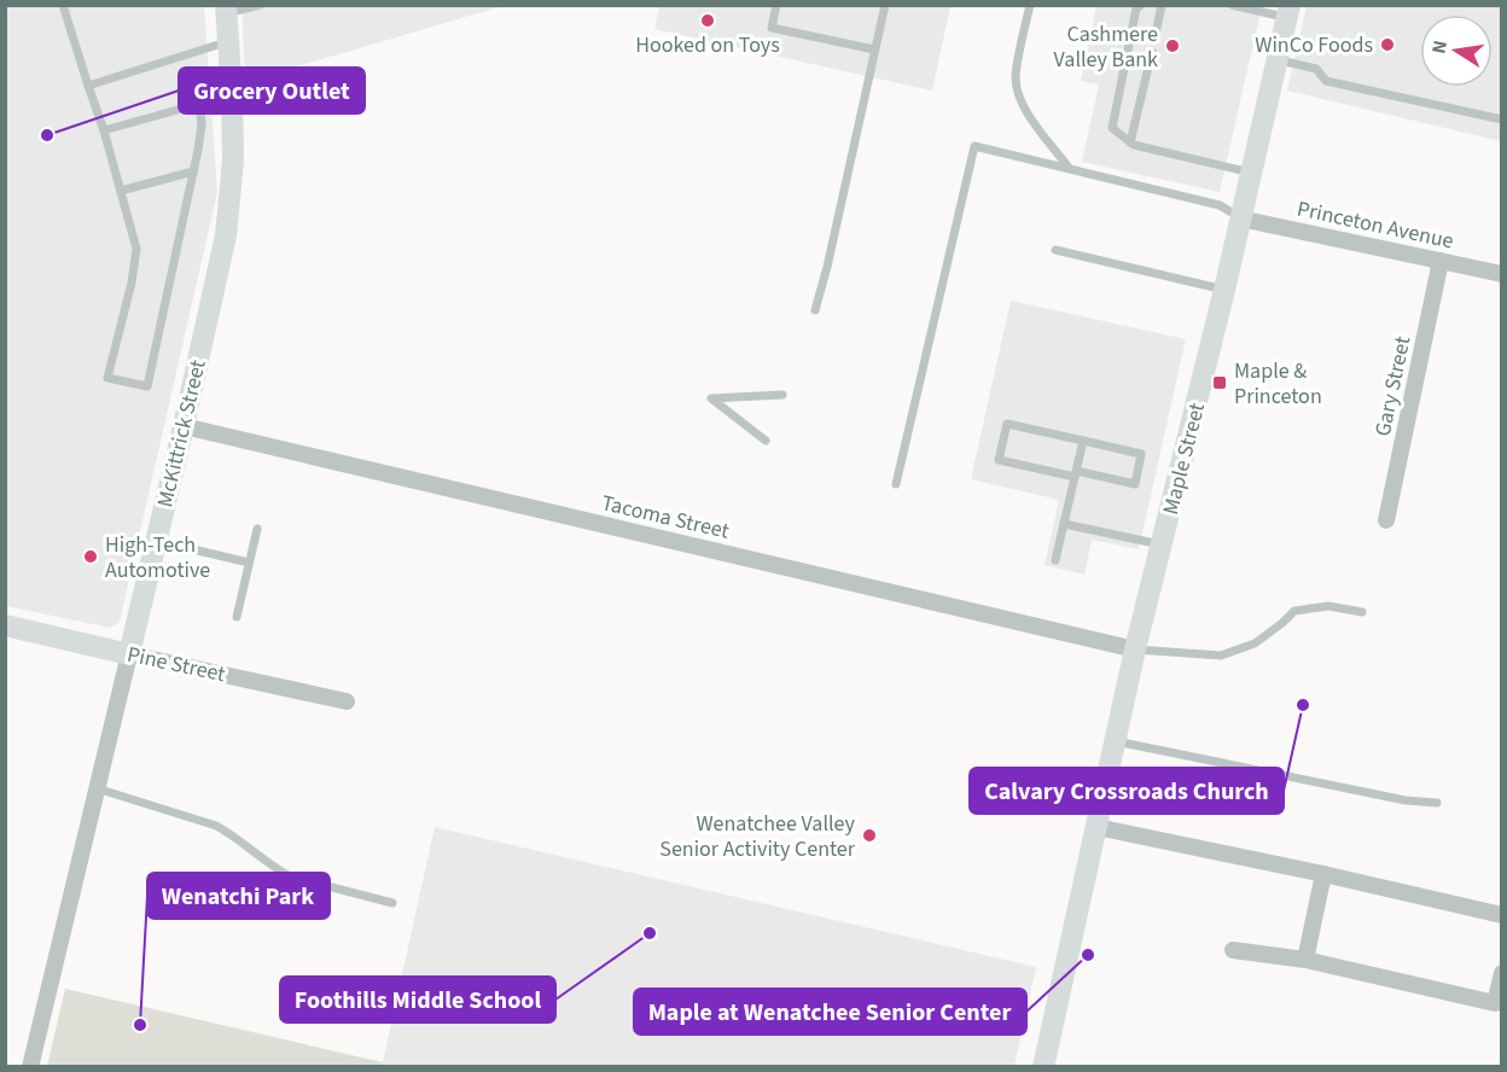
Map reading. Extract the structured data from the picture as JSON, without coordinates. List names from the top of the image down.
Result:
{
  "streets": {
    "street": [
      "Princeton Avenue",
      "Gary Street",
      "McKittrick Street",
      "Maple Street",
      "Tacoma Street",
      "Pine Street"
    ]
  },
  "crossings": [
    ["Princeton Avenue", "Gary Street"],
    ["Princeton Avenue", "Maple Street"],
    ["McKittrick Street", "Tacoma Street"],
    ["McKittrick Street", "Pine Street"],
    ["Maple Street", "Tacoma Street"]
  ],
  "places": {
    "other": [
      "Hooked on Toys",
      "WinCo Foods",
      "Cashmere Valley Bank",
      "Grocery Outlet",
      "High-Tech Automotive",
      "Calvary Crossroads Church",
      "Wenatchee Valley Senior Activity Center",
      "Foothills Middle School",
      "Maple at Wenatchee Senior Center",
      "Wenatchi Park"
    ],
    "transit": ["Maple & Princeton"]
  },
  "north": "left"
}
